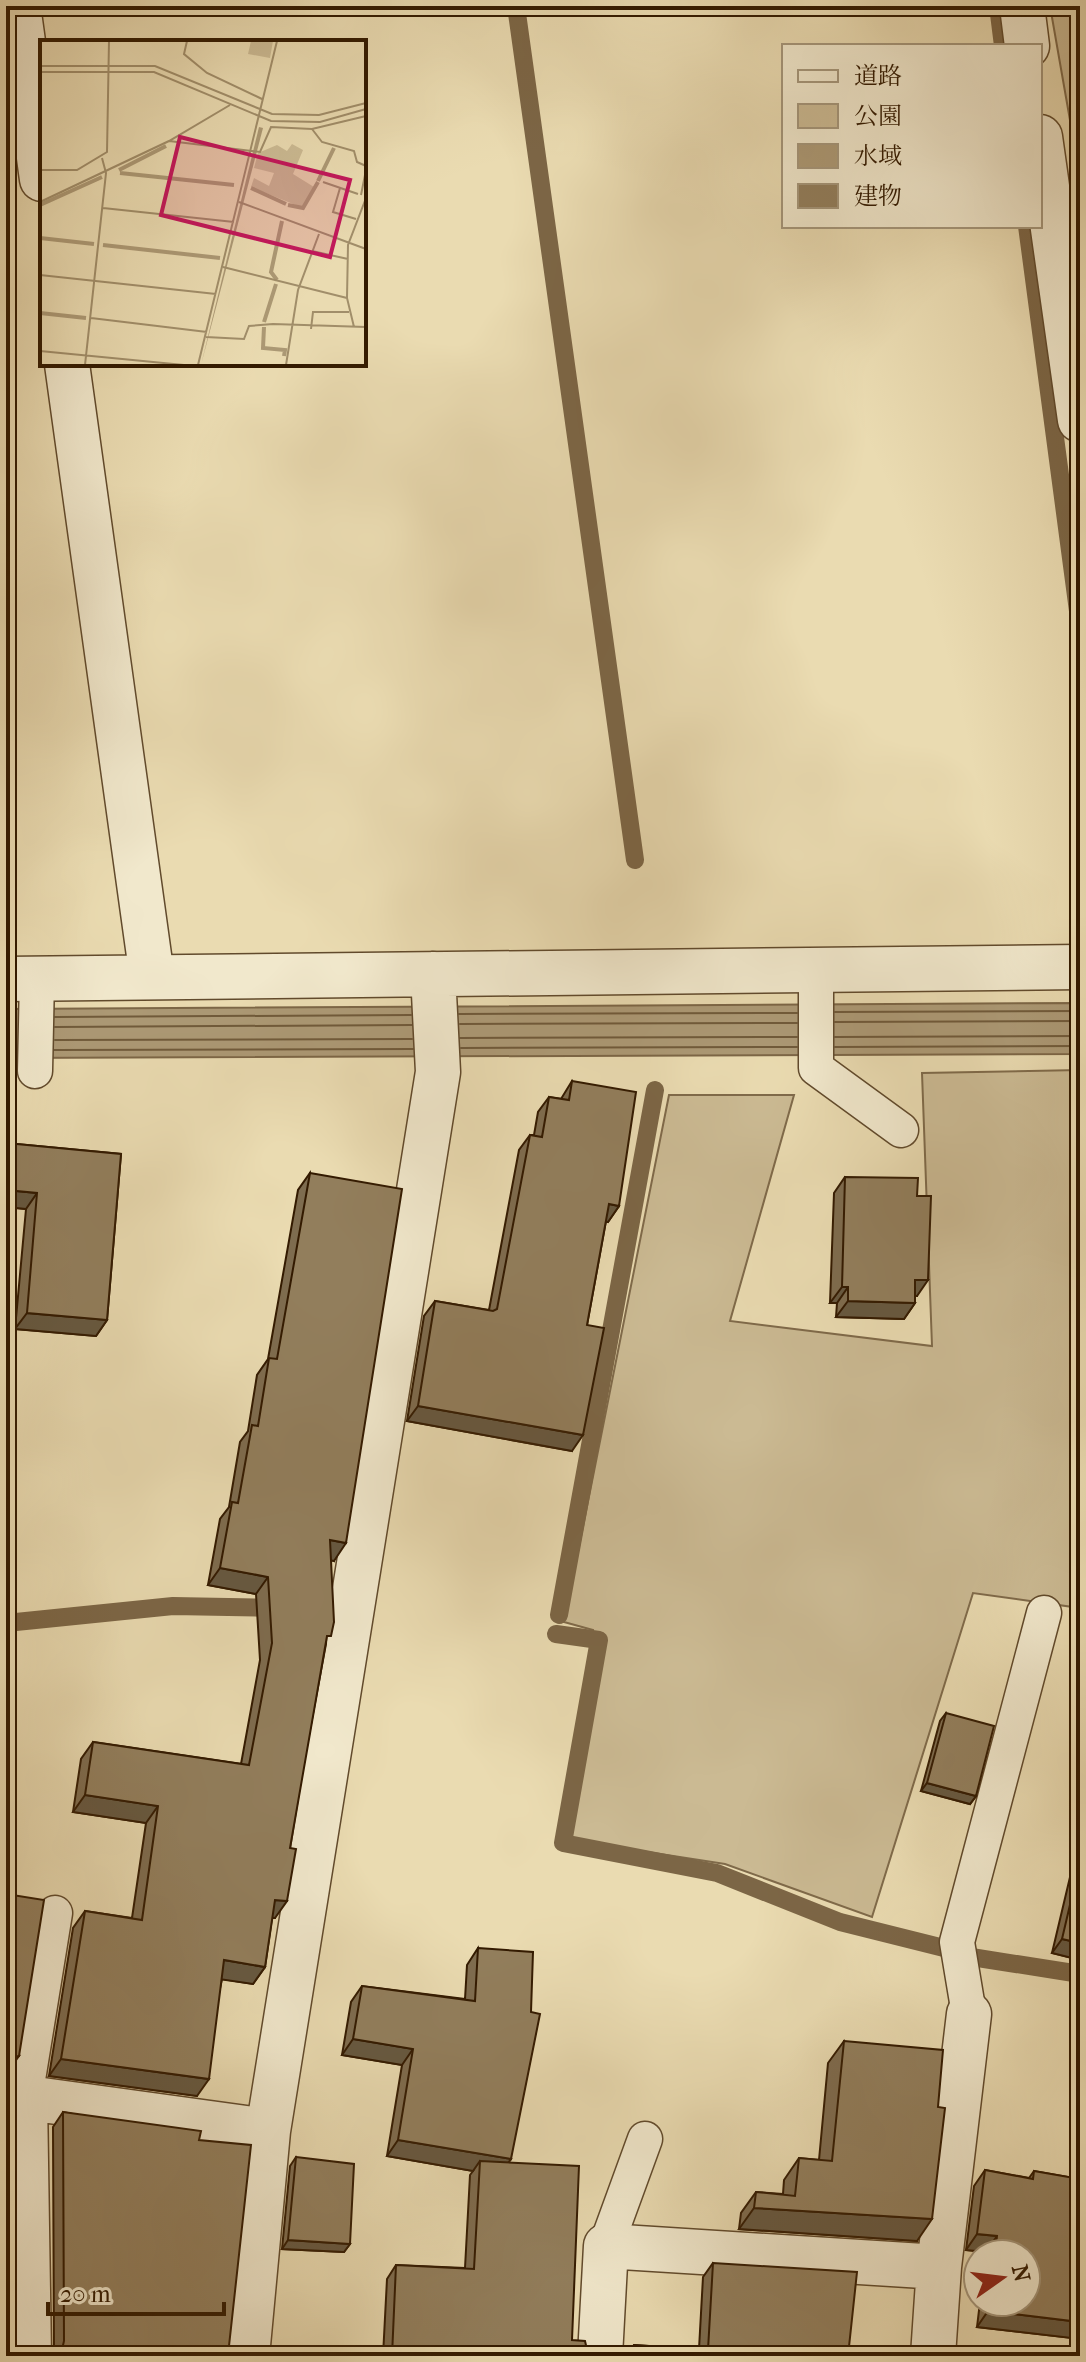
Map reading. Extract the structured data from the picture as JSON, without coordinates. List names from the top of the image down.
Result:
{
  "legend": [
    "道路",
    "公園",
    "水域",
    "建物"
  ],
  "scale_bar": "20 m",
  "north": "right"
}
